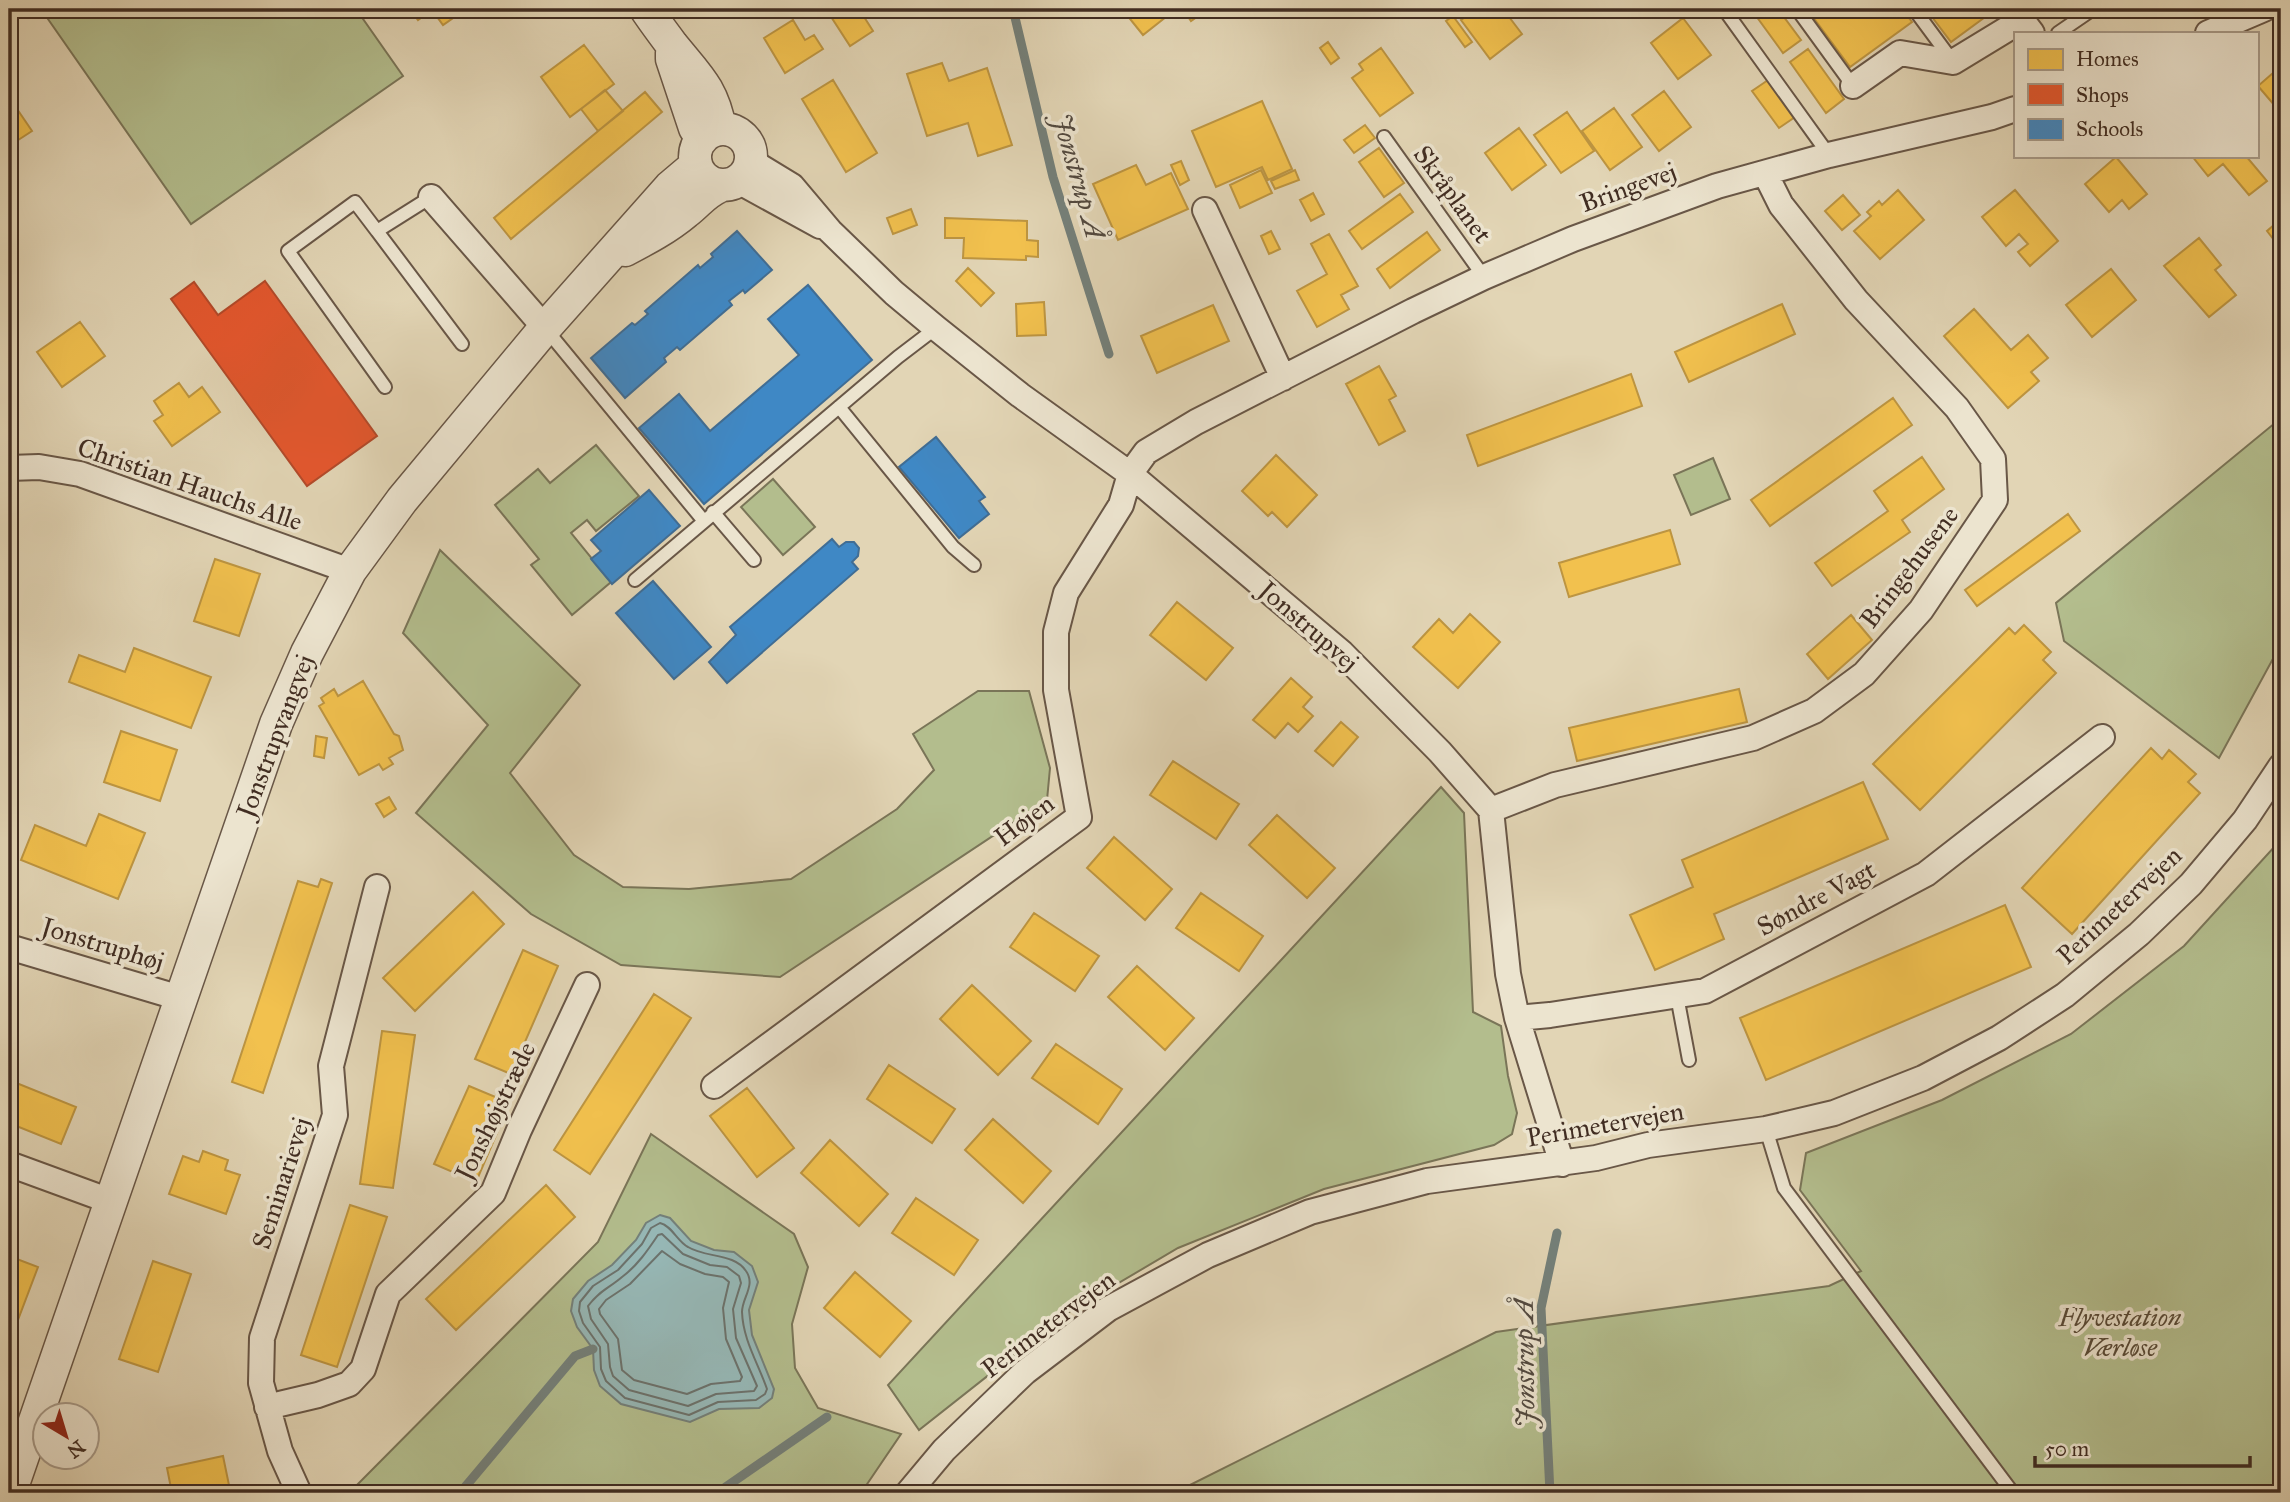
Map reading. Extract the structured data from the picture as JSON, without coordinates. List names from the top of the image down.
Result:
{
  "streets": {
    "street": [
      "Bringevej",
      "Christian Hauchs Alle",
      "Bringehusene",
      "Jonstrupvej",
      "Jonstrupvangvej",
      "Højen",
      "Søndre Vagt",
      "Perimetervejen",
      "Jonstruphøj",
      "Jonshøjstræde",
      "Seminarievej"
    ],
    "lane": ["Skråplanet"]
  },
  "crossings": [
    ["Bringevej", "Skråplanet"],
    ["Bringevej", "Bringehusene"],
    ["Bringevej", "Jonstrupvej"],
    ["Bringevej", "Højen"],
    ["Christian Hauchs Alle", "Jonstrupvangvej"],
    ["Bringehusene", "Jonstrupvej"],
    ["Jonstrupvej", "Jonstrupvangvej"],
    ["Jonstrupvej", "Højen"],
    ["Jonstrupvangvej", "Jonstruphøj"],
    ["Jonshøjstræde", "Seminarievej"]
  ],
  "water": ["Jonstrup Å"],
  "parks": ["Flyvestation Værløse"],
  "legend": ["Homes", "Shops", "Schools"],
  "scale_bar": "50 m",
  "north": "bottom right"
}
